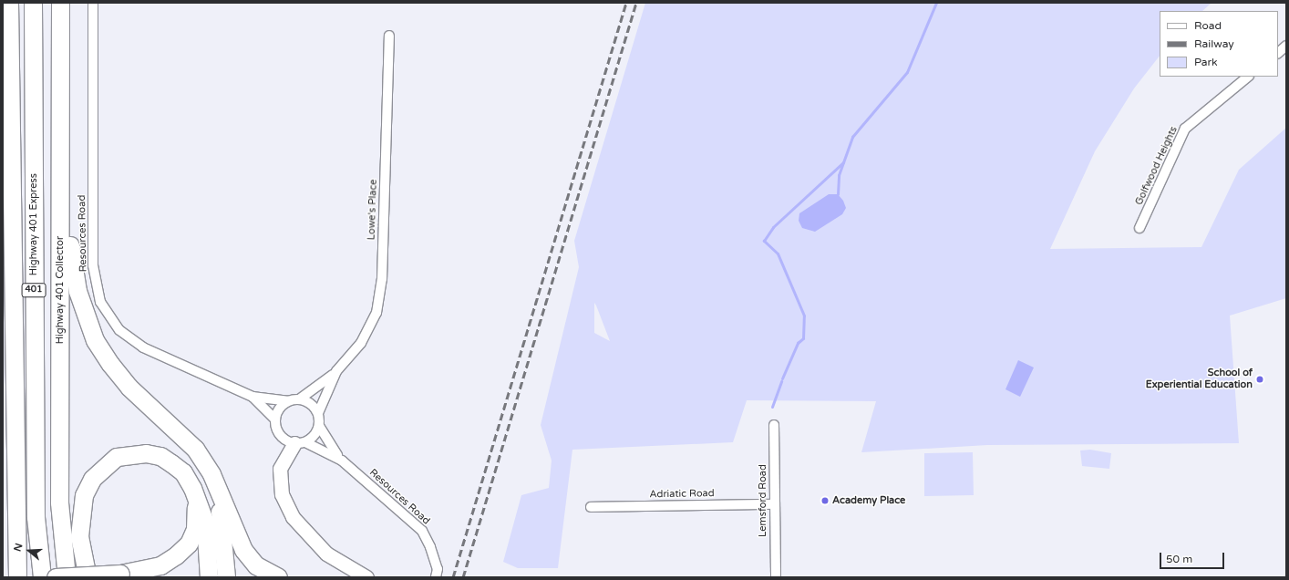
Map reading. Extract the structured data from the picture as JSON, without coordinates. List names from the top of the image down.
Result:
{
  "streets": {
    "highway": ["Highway 401 Express", "401", "Highway 401 Collector"],
    "street": [
      "Golfwood Heights",
      "Lowe's Place",
      "Resources Road",
      "Adriatic Road",
      "Lemsford Road"
    ]
  },
  "crossings": [
    ["Lowe's Place", "Resources Road"],
    ["Adriatic Road", "Lemsford Road"]
  ],
  "places": ["School of Experiential Education", "Academy Place"],
  "legend": ["Road", "Railway", "Park"],
  "scale_bar": "50 m",
  "north": "left"
}
